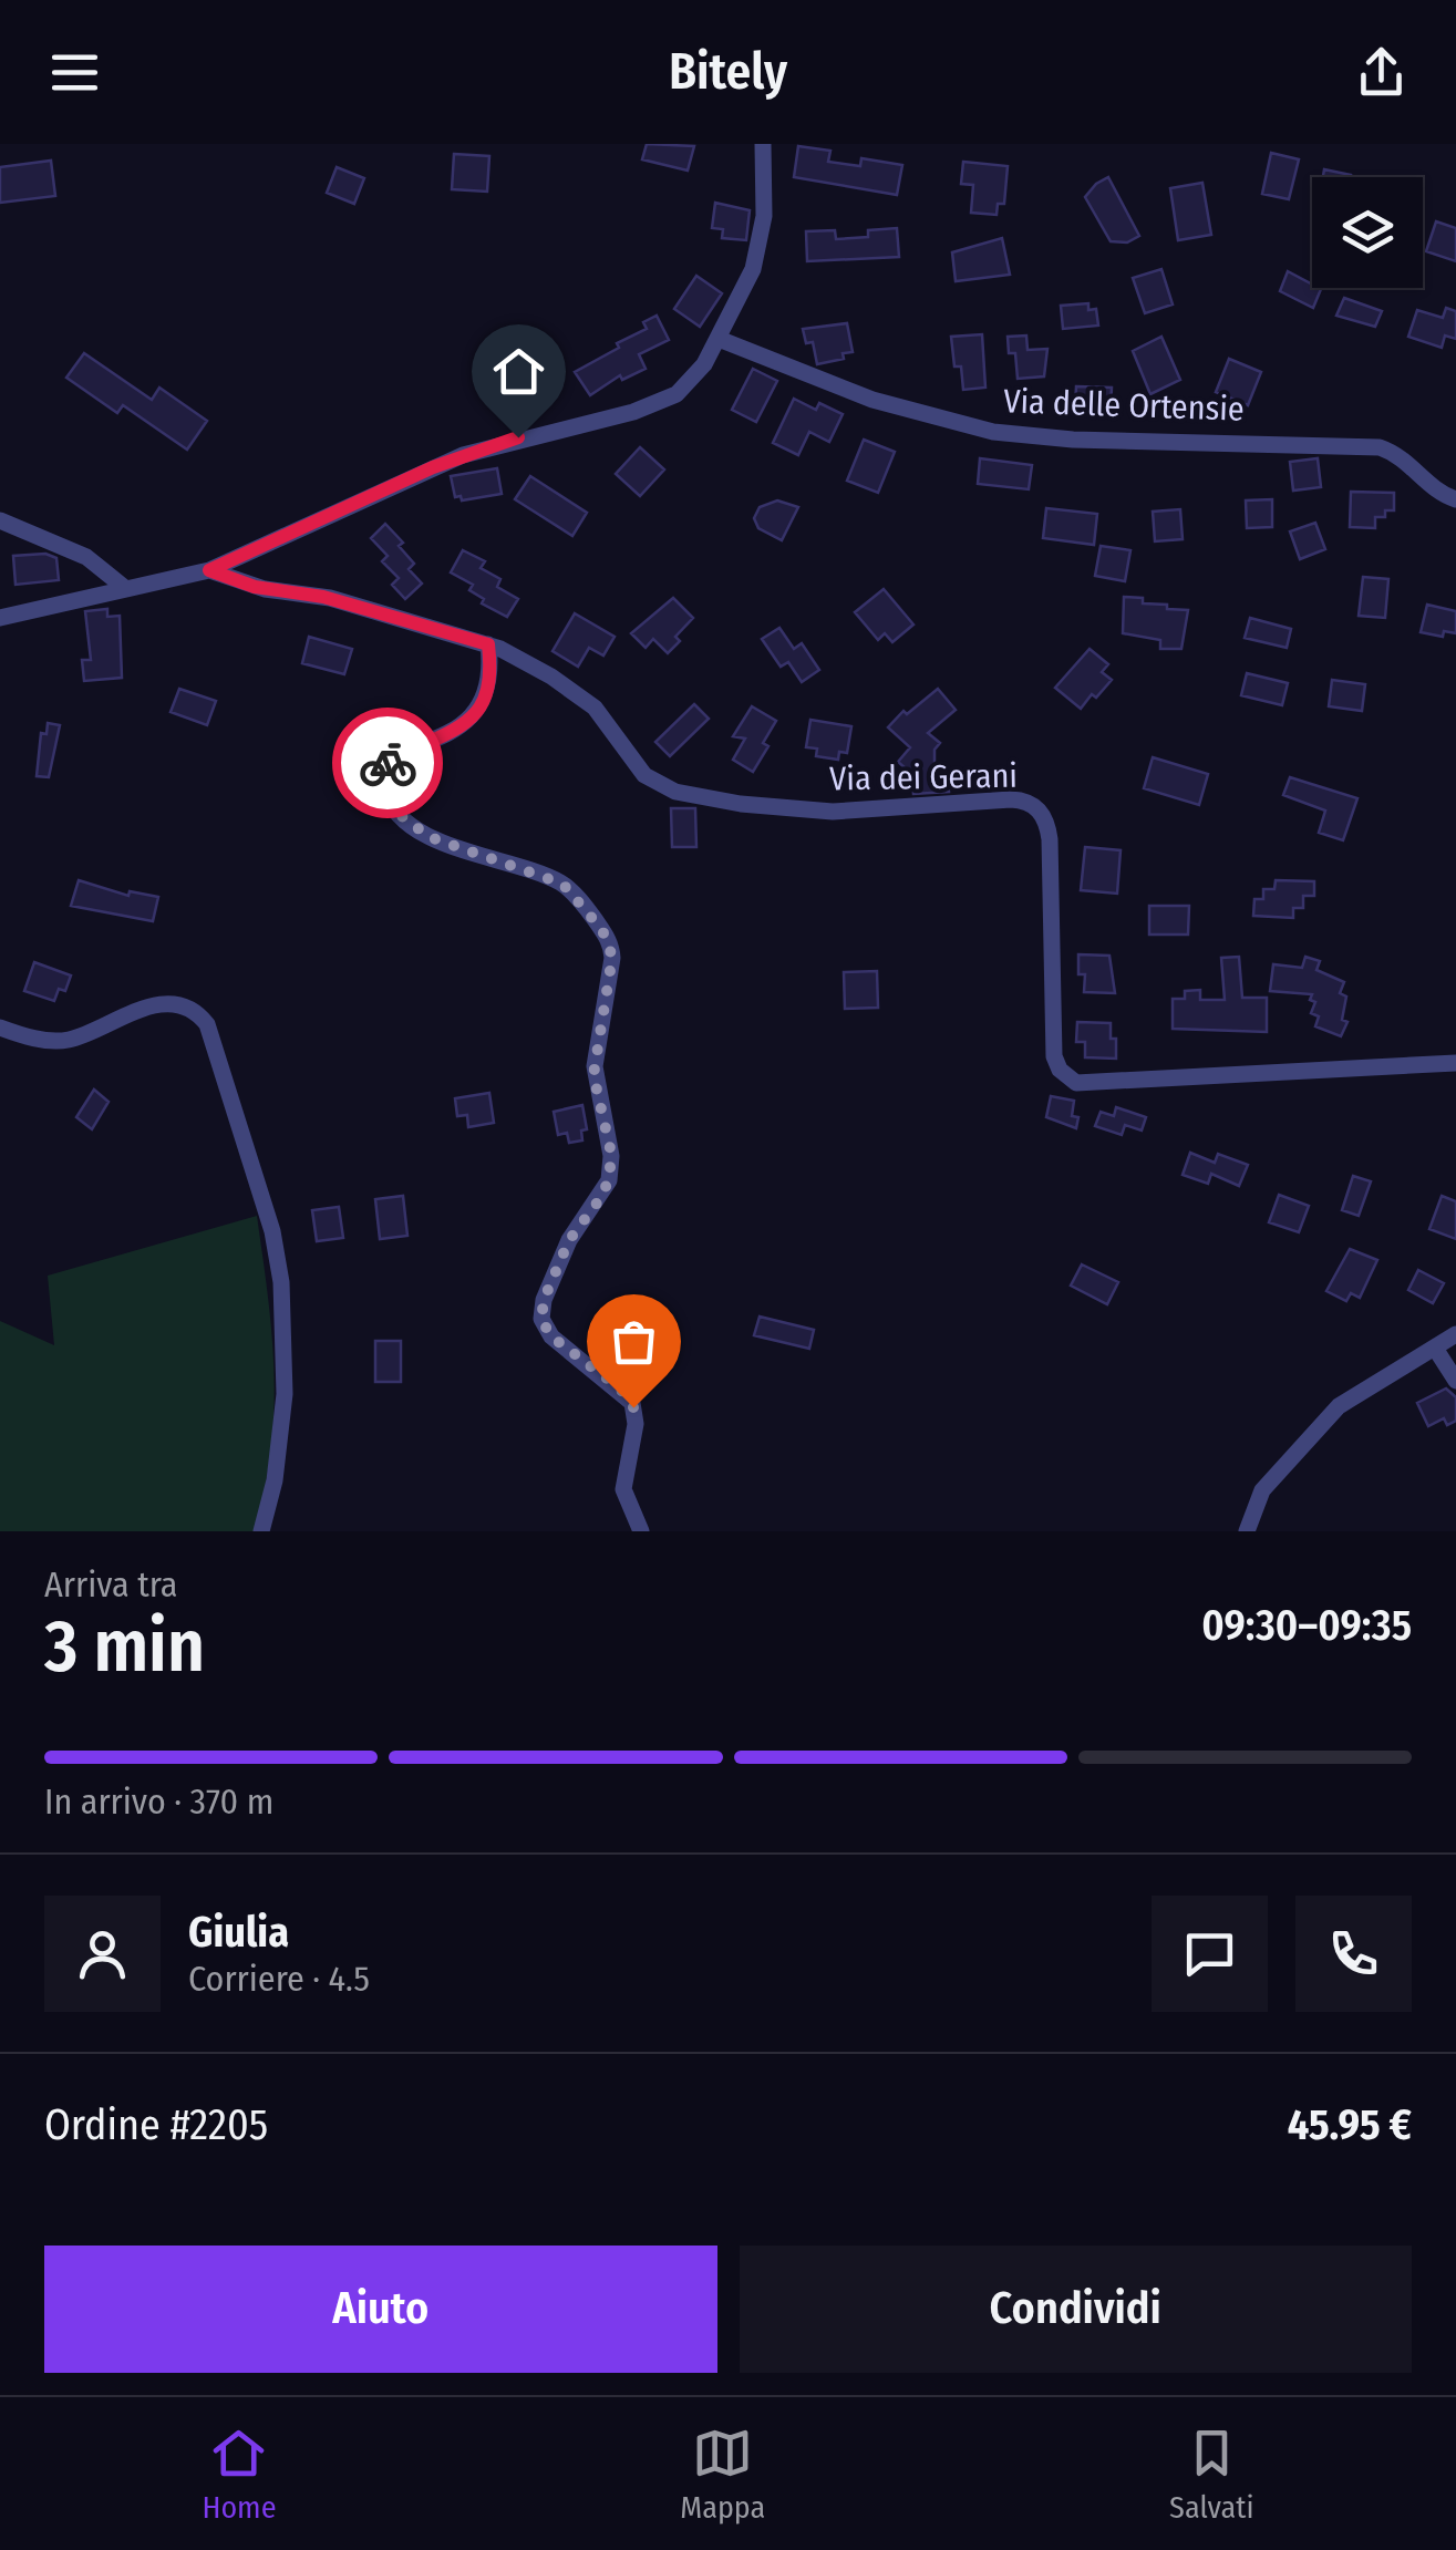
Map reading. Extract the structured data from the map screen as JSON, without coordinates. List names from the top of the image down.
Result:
{
  "streets": {
    "street": ["Via delle Ortensie", "Via dei Gerani"]
  },
  "page": {
    "header": "Bitely",
    "heading": ["3 min", "Arriva tra", "09:30–09:35"],
    "panel": [
      "Giulia",
      "Corriere · 4.5",
      "Ordine #2205",
      "45.95 €"
    ],
    "bar": "In arrivo · 370 m",
    "buttons": ["Aiuto", "Condividi"],
    "tabs": ["Home", "Mappa", "Salvati"]
  }
}
